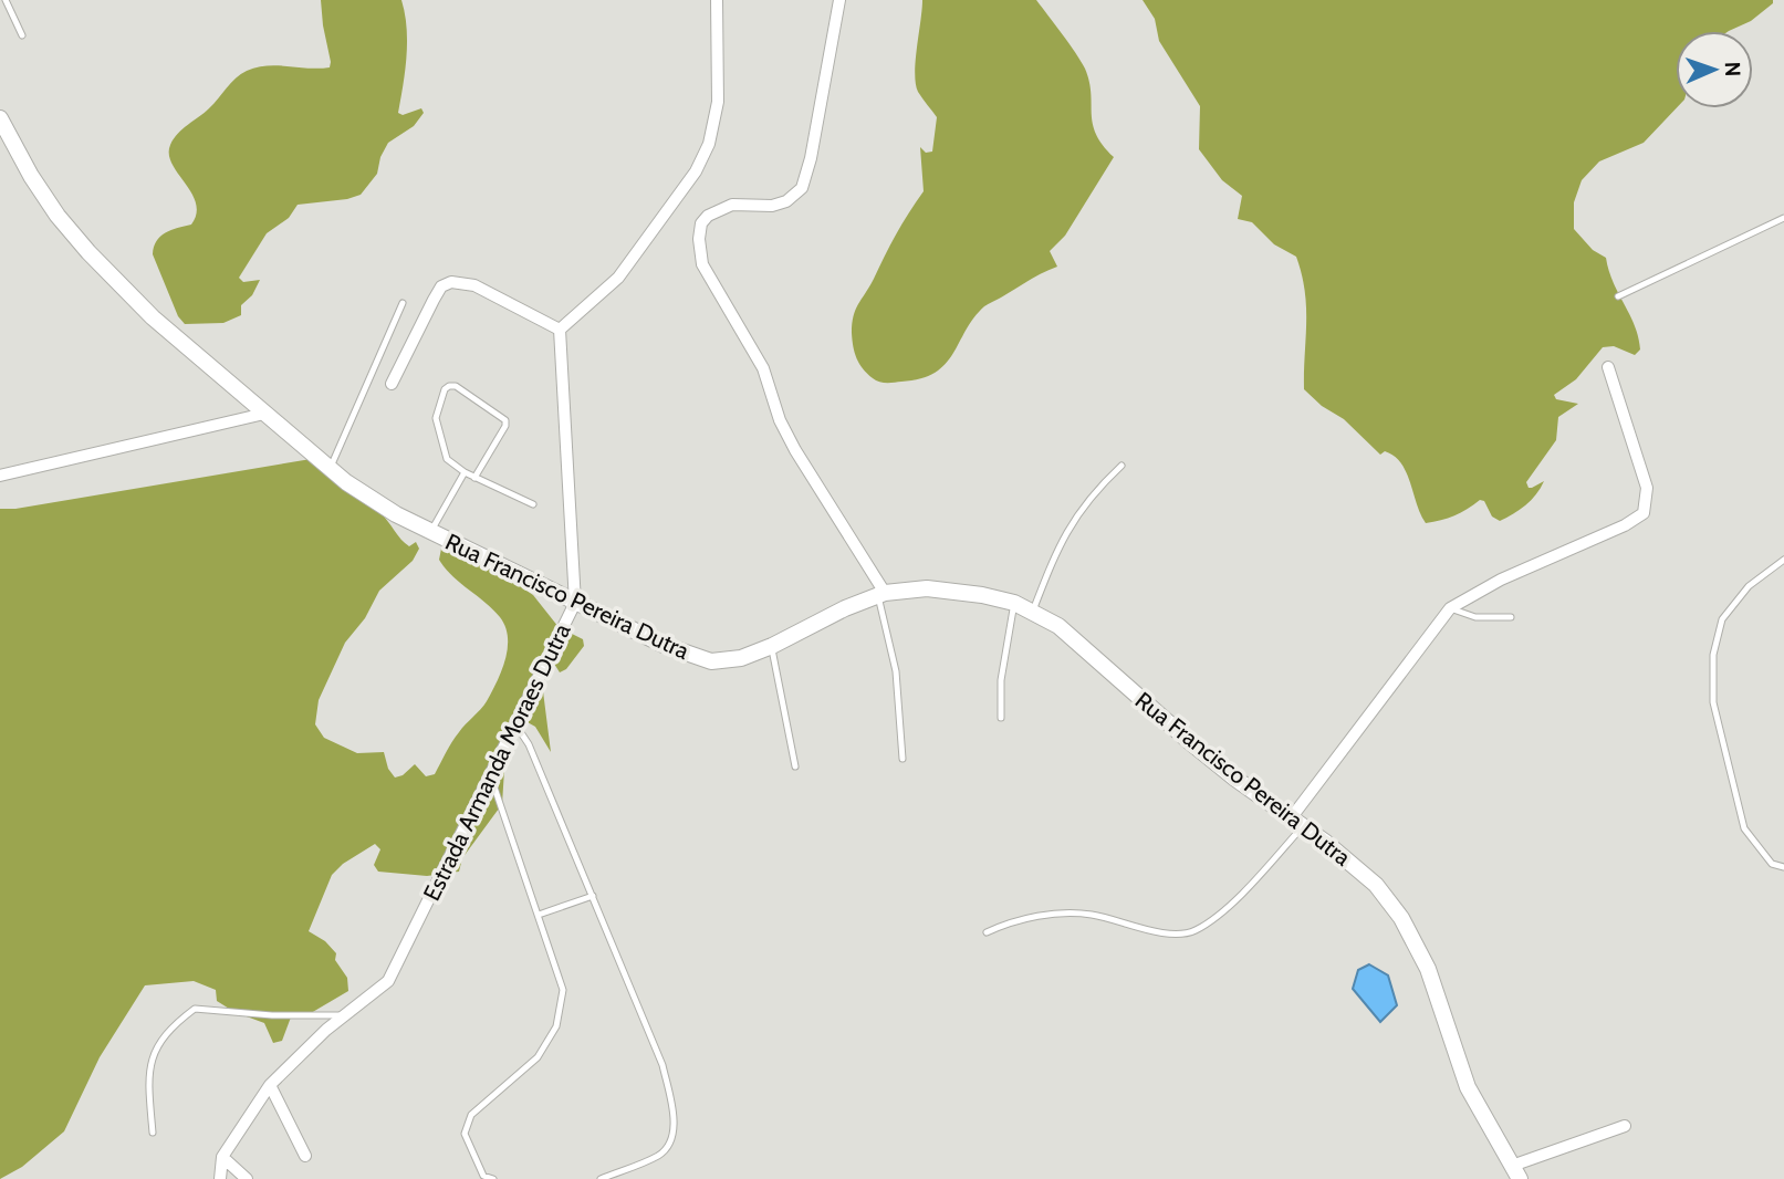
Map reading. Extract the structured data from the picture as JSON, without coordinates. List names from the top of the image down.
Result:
{
  "streets": {
    "main road": ["Rua Francisco Pereira Dutra"],
    "street": ["Estrada Armanda Moraes Dutra"]
  },
  "crossings": [
    ["Rua Francisco Pereira Dutra", "Estrada Armanda Moraes Dutra"]
  ],
  "north": "right"
}
